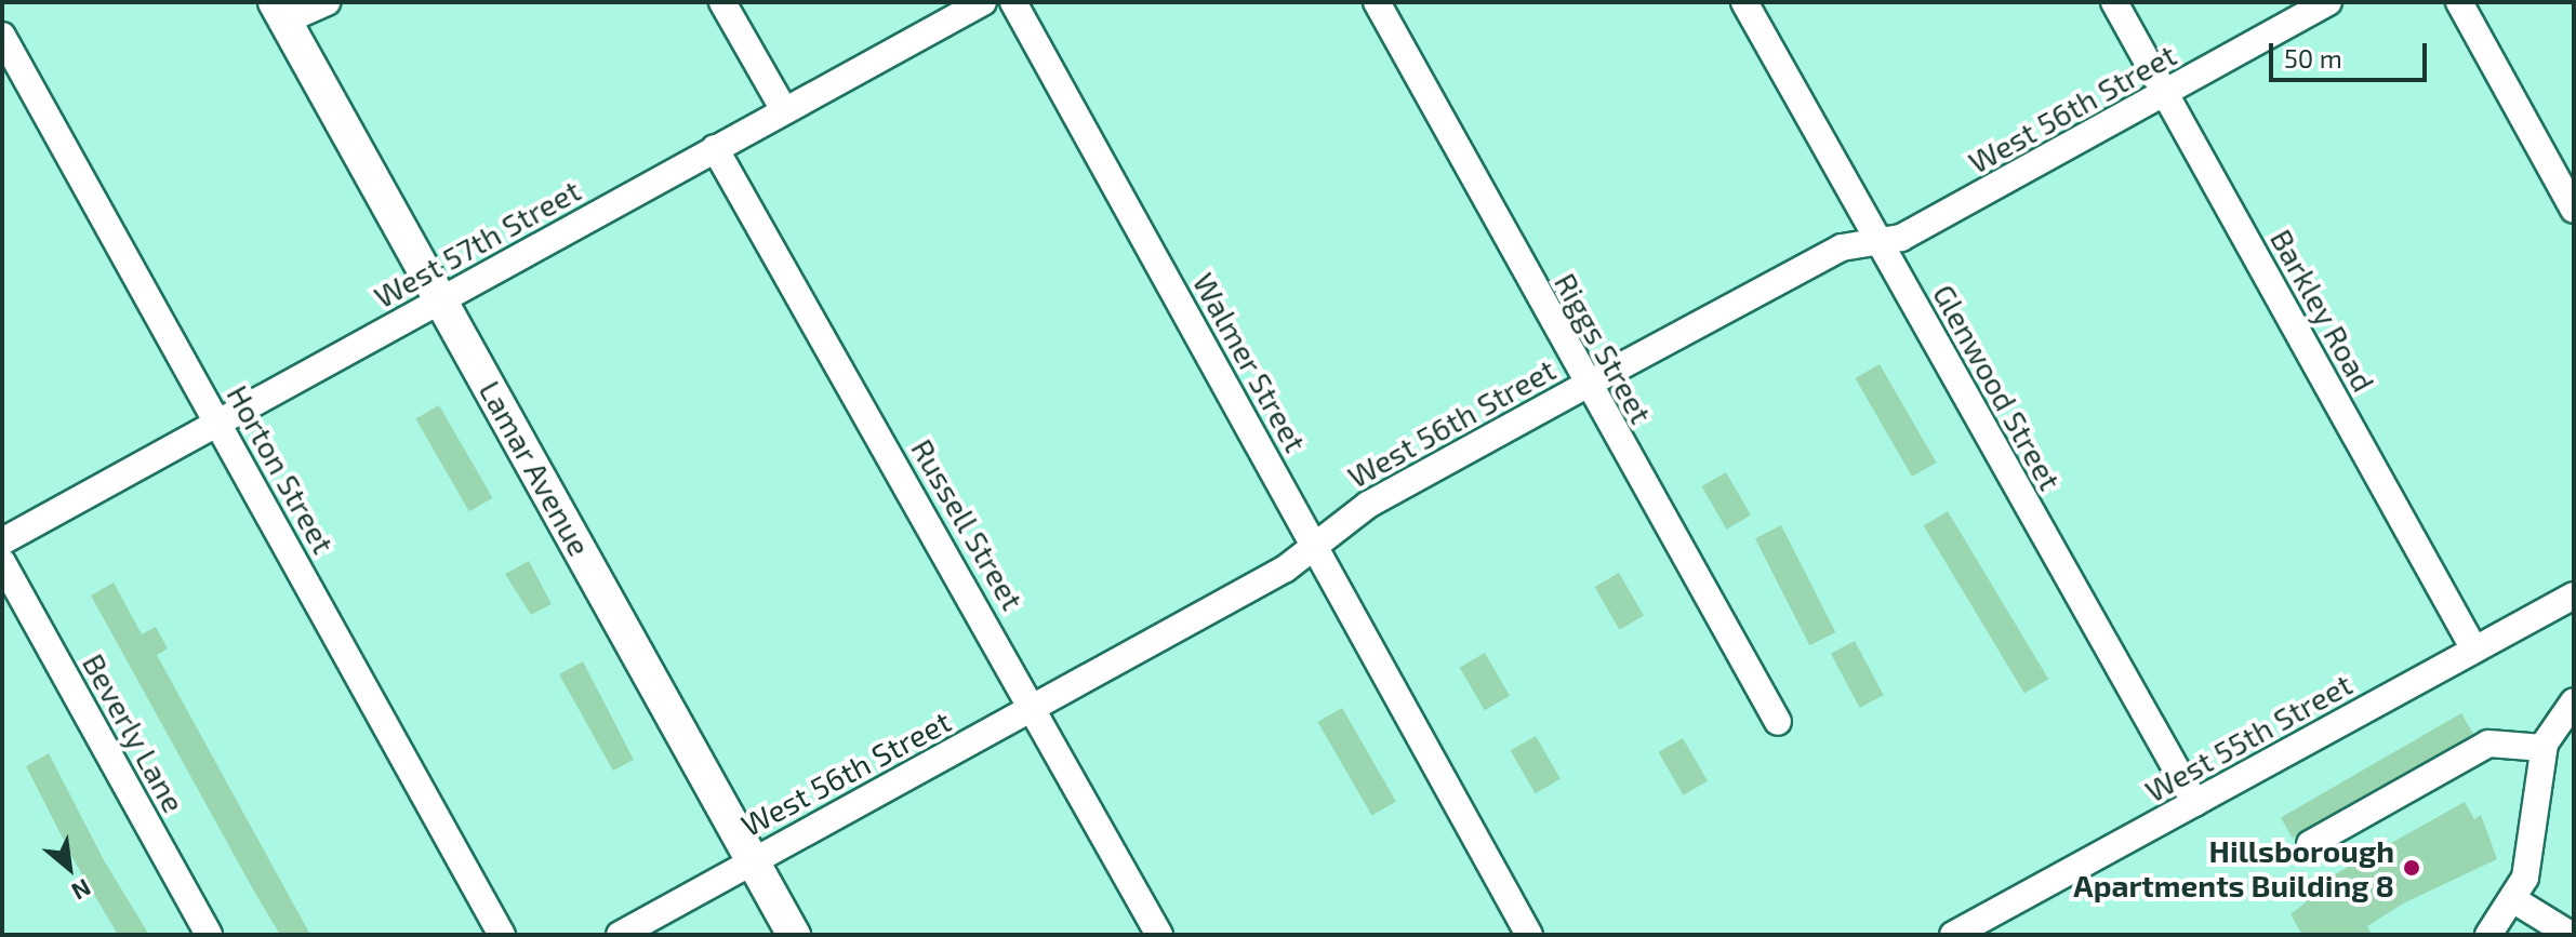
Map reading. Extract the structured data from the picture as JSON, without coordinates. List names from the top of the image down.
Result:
{
  "streets": {
    "street": [
      "West 56th Street",
      "West 57th Street",
      "Barkley Road",
      "Riggs Street",
      "Walmer Street",
      "Glenwood Street",
      "Lamar Avenue",
      "Horton Street",
      "Russell Street",
      "Beverly Lane",
      "West 55th Street"
    ]
  },
  "crossings": [
    ["West 56th Street", "Barkley Road"],
    ["West 56th Street", "Riggs Street"],
    ["West 56th Street", "Walmer Street"],
    ["West 56th Street", "Glenwood Street"],
    ["West 56th Street", "Lamar Avenue"],
    ["West 56th Street", "Russell Street"],
    ["West 57th Street", "Lamar Avenue"],
    ["West 57th Street", "Horton Street"],
    ["West 57th Street", "Russell Street"],
    ["Barkley Road", "West 55th Street"],
    ["Glenwood Street", "West 55th Street"]
  ],
  "places": ["Hillsborough Apartments Building 8"],
  "scale_bar": "50 m",
  "north": "bottom right"
}
